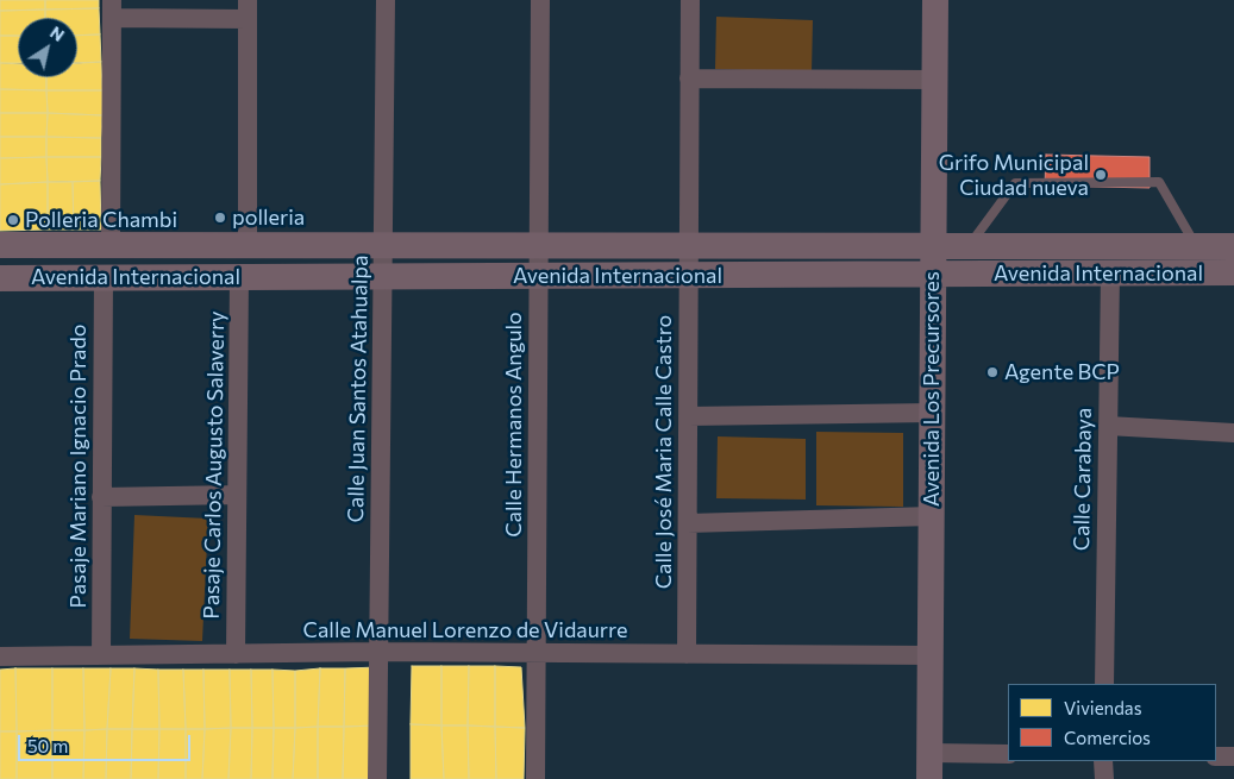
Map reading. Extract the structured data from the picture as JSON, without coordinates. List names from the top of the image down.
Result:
{
  "streets": {
    "main road": ["Avenida Internacional", "Avenida Los Precursores"],
    "street": [
      "Calle Juan Santos Atahualpa",
      "Calle Hermanos Angulo",
      "Calle José Maria Calle Castro",
      "Pasaje Carlos Augusto Salaverry",
      "Pasaje Mariano Ignacio Prado",
      "Calle Carabaya",
      "Calle Manuel Lorenzo de Vidaurre"
    ]
  },
  "crossings": [
    ["Avenida Internacional", "Calle Juan Santos Atahualpa"],
    ["Avenida Internacional", "Avenida Los Precursores"],
    ["Avenida Internacional", "Calle Hermanos Angulo"],
    ["Avenida Internacional", "Calle José Maria Calle Castro"],
    ["Avenida Internacional", "Pasaje Carlos Augusto Salaverry"],
    ["Avenida Internacional", "Pasaje Mariano Ignacio Prado"],
    ["Avenida Internacional", "Calle Carabaya"],
    ["Calle Juan Santos Atahualpa", "Calle Manuel Lorenzo de Vidaurre"],
    ["Avenida Los Precursores", "Calle Manuel Lorenzo de Vidaurre"],
    ["Calle Hermanos Angulo", "Calle Manuel Lorenzo de Vidaurre"],
    ["Calle José Maria Calle Castro", "Calle Manuel Lorenzo de Vidaurre"],
    ["Pasaje Carlos Augusto Salaverry", "Calle Manuel Lorenzo de Vidaurre"],
    ["Pasaje Mariano Ignacio Prado", "Calle Manuel Lorenzo de Vidaurre"]
  ],
  "places": [
    "Grifo Municipal Ciudad nueva",
    "polleria",
    "Polleria Chambi",
    "Agente BCP"
  ],
  "legend": ["Viviendas", "Comercios"],
  "scale_bar": "50 m",
  "north": "top right"
}
